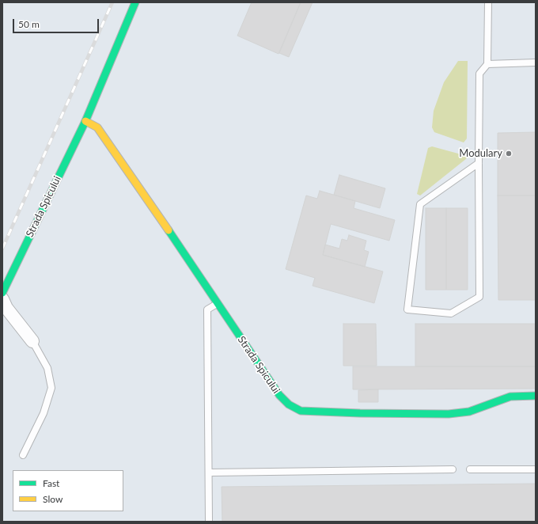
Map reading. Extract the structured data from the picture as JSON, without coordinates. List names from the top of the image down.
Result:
{
  "streets": {
    "street": ["Strada Spicului"]
  },
  "places": ["Modulary"],
  "legend": ["Fast", "Slow"],
  "scale_bar": "50 m"
}
